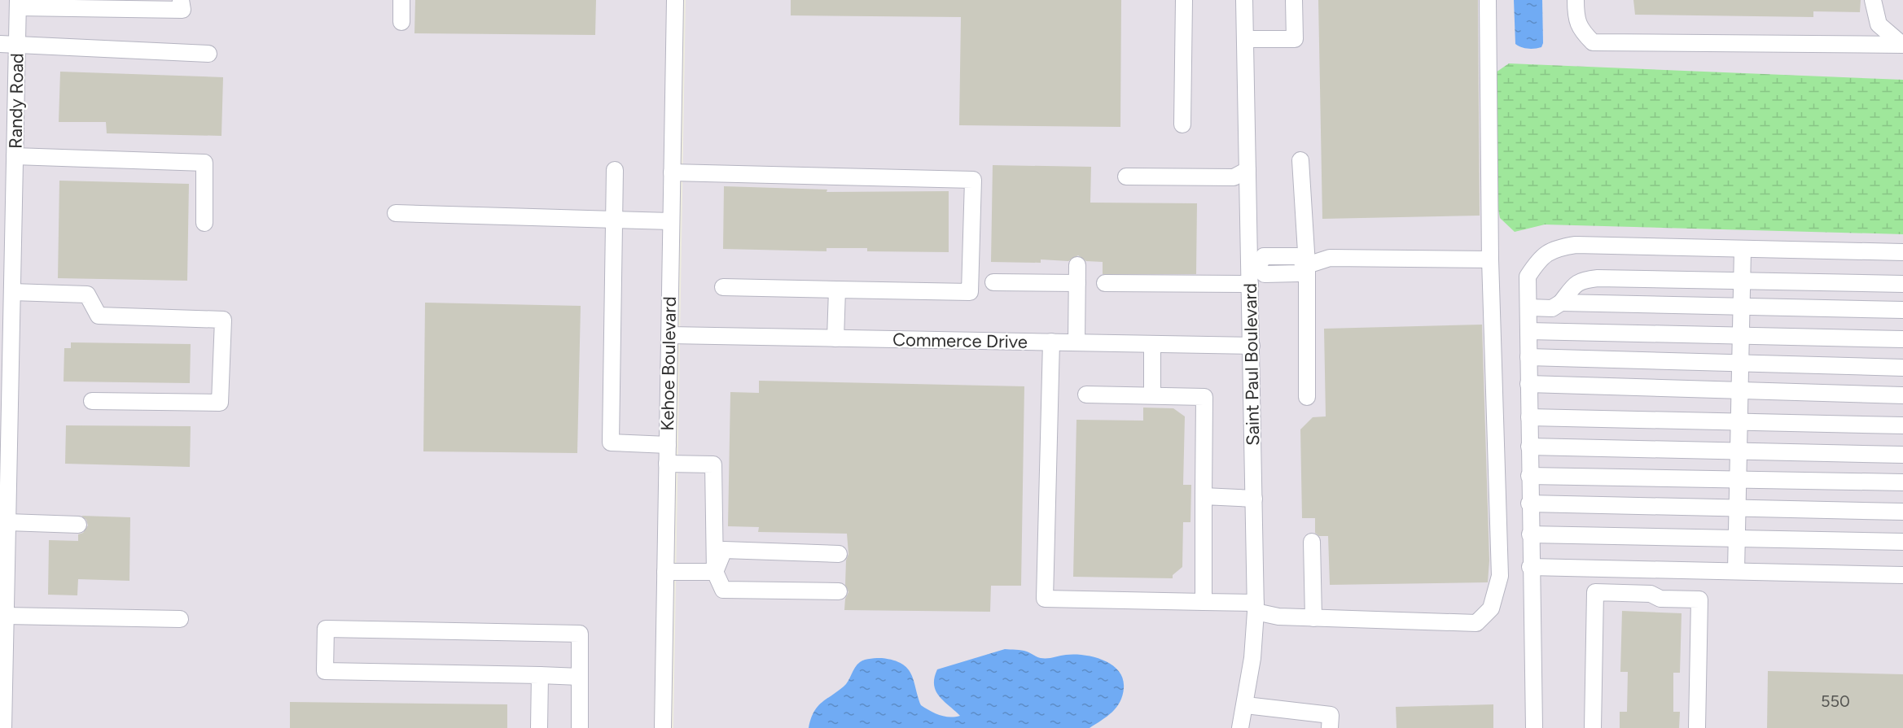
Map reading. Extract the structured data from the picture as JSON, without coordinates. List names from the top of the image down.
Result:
{
  "streets": {
    "street": [
      "Randy Road",
      "Commerce Drive",
      "Kehoe Boulevard",
      "Saint Paul Boulevard"
    ]
  },
  "crossings": [
    ["Commerce Drive", "Kehoe Boulevard"],
    ["Commerce Drive", "Saint Paul Boulevard"]
  ],
  "house_numbers": ["550"]
}
